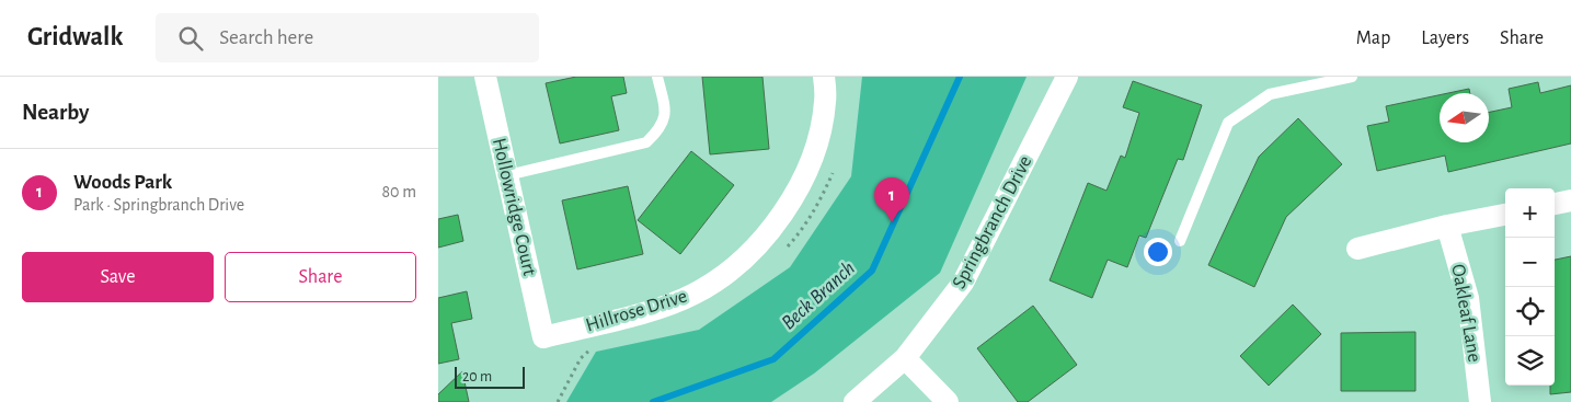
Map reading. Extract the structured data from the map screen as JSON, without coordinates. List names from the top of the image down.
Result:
{
  "streets": {
    "street": [
      "Hollowridge Court",
      "Springbranch Drive",
      "Hillrose Drive",
      "Oakleaf Lane"
    ]
  },
  "crossings": [
    ["Hollowridge Court", "Hillrose Drive"]
  ],
  "water": ["Beck Branch"],
  "scale_bar": "20 m",
  "north": "left",
  "page": {
    "header": "Gridwalk",
    "search": "Search here",
    "nav": ["Map", "Layers", "Share"],
    "heading": "Nearby",
    "list": [
      {
        "mark": "1",
        "name": "Woods Park",
        "note": "Park · Springbranch Drive",
        "value": "80 m"
      }
    ],
    "pins": "1",
    "map_buttons": ["+", "−"],
    "buttons": ["Save", "Share"],
    "scale": "20 m"
  }
}
